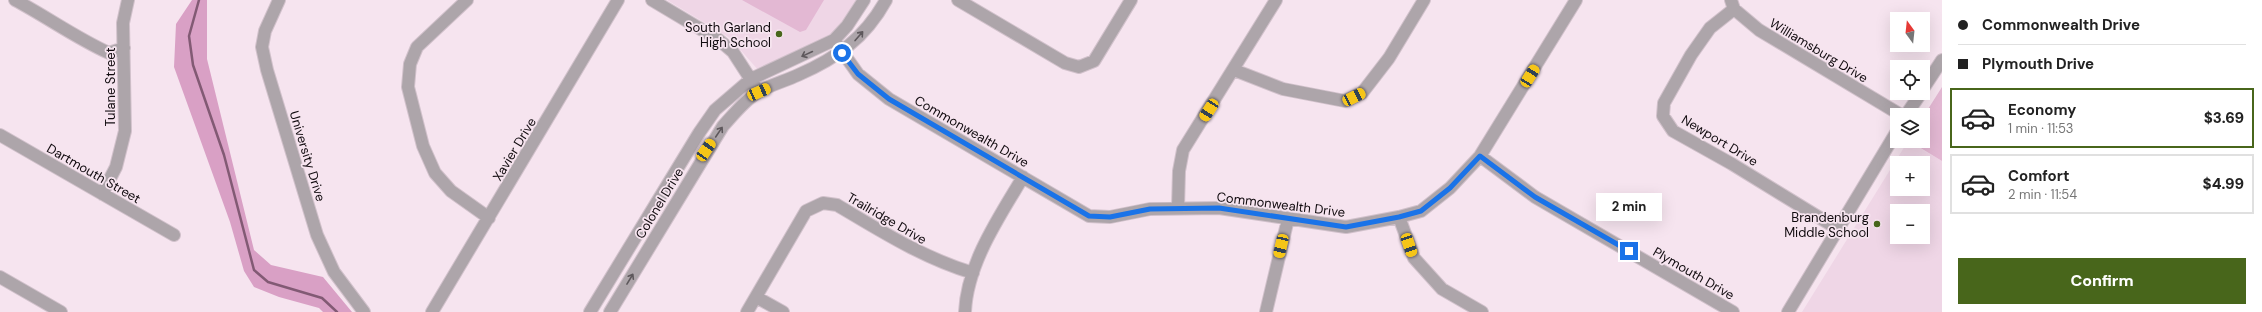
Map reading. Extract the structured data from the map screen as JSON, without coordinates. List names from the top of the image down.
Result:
{
  "streets": {
    "street": [
      "Williamsburg Drive",
      "Tulane Street",
      "Commonwealth Drive",
      "Newport Drive",
      "Xavier Drive",
      "University Drive",
      "Dartmouth Street",
      "Colonel Drive",
      "Trailridge Drive",
      "Plymouth Drive"
    ]
  },
  "crossings": [
    ["Williamsburg Drive", "Newport Drive"],
    ["Tulane Street", "Dartmouth Street"],
    ["Commonwealth Drive", "Colonel Drive"],
    ["Commonwealth Drive", "Plymouth Drive"]
  ],
  "places": ["South Garland High School", "Brandenburg Middle School"],
  "north": "top",
  "page": {
    "banner": ["Commonwealth Drive", "Plymouth Drive"],
    "map_buttons": ["+", "−"],
    "list": [
      {
        "name": "Economy",
        "note": "1 min · 11:53",
        "value": "$3.69"
      },
      {
        "name": "Comfort",
        "note": "2 min · 11:54",
        "value": "$4.99"
      }
    ],
    "bubble": "2 min",
    "buttons": "Confirm"
  }
}
